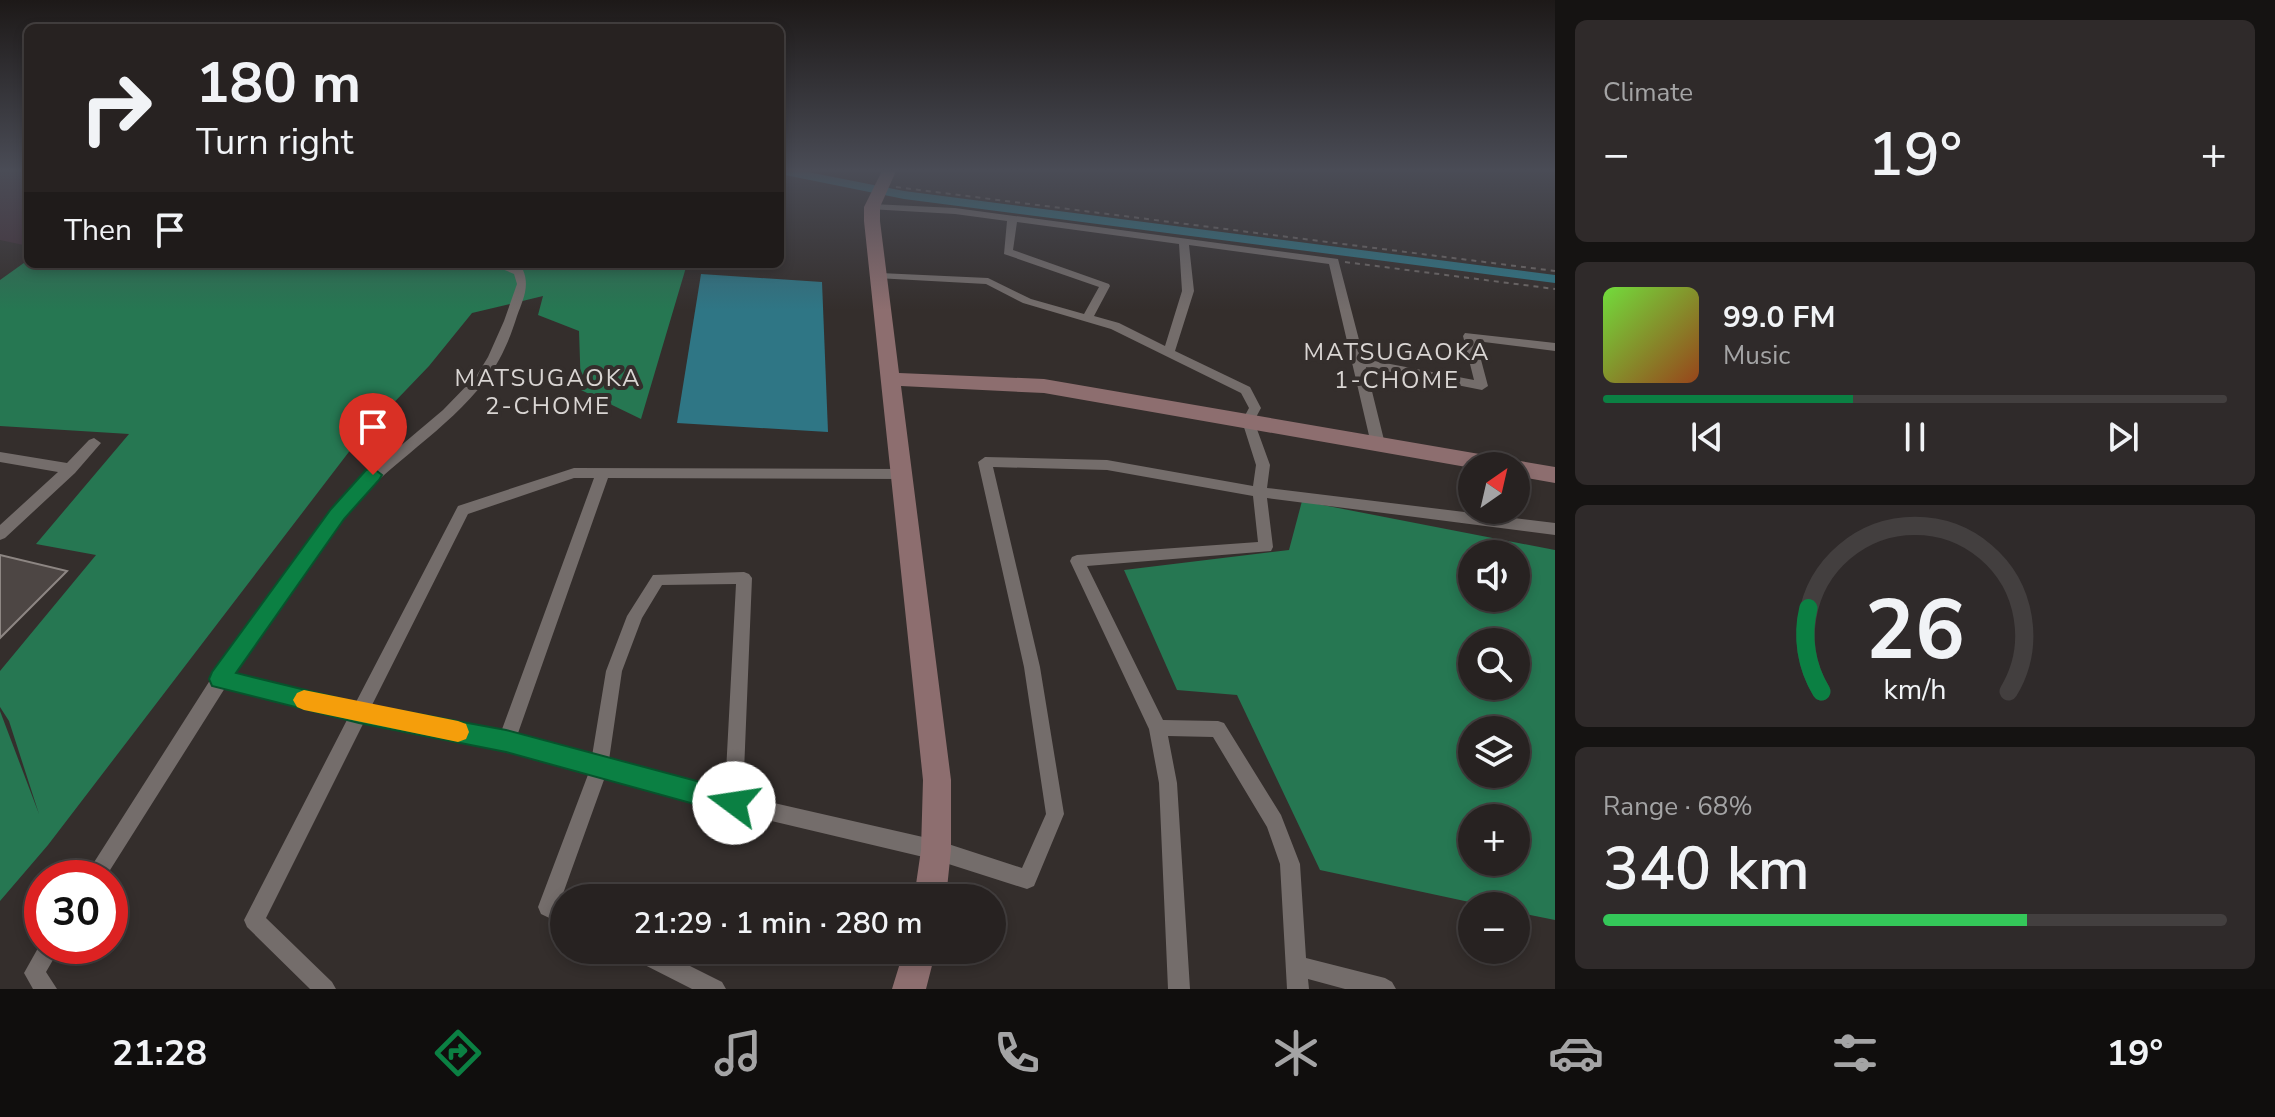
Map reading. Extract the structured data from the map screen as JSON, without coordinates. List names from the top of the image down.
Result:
{
  "districts": ["MATSUGAOKA 1-CHOME", "MATSUGAOKA 2-CHOME"],
  "north": "top right",
  "page": {
    "tile": [
      "Climate",
      ["Range · 68%", "340 km"]
    ],
    "turn": ["180 m", "Turn right"],
    "heat": ["−", "19°", "+"],
    "then": "Then",
    "song": ["99.0 FM", "Music"],
    "map_buttons": ["+", "−"],
    "limit": "30",
    "trip": "21:29 · 1 min · 280 m",
    "tabs": ["21:28", "19°"],
    "gauge": ["26", "km/h"]
  }
}
